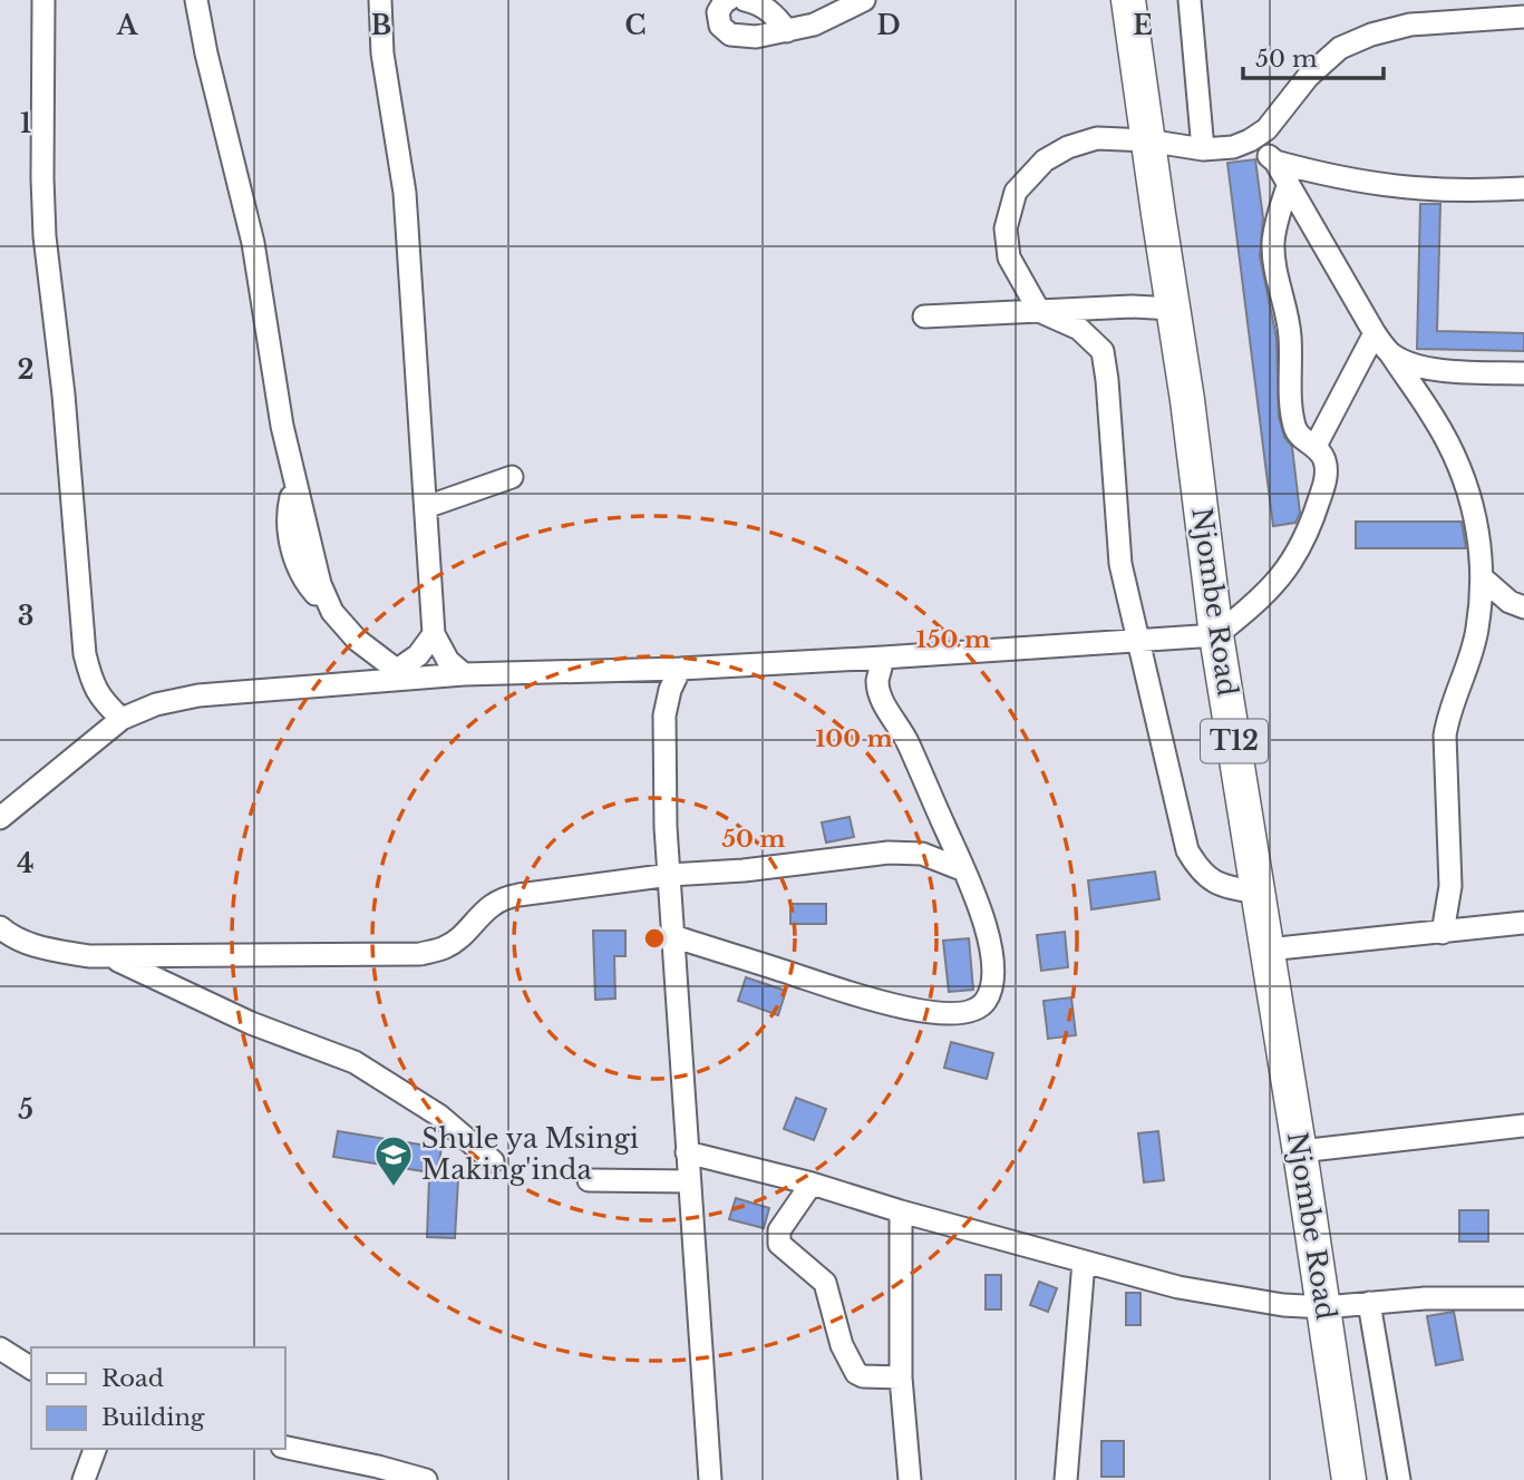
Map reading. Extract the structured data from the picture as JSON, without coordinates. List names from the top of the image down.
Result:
{
  "streets": {
    "highway": ["Njombe Road", "T12"]
  },
  "places": {
    "school or university": ["Shule ya Msingi Making'inda"]
  },
  "legend": ["Road", "Building"],
  "scale_bar": "50 m",
  "grid": {
    "columns": [
      "A",
      "B",
      "C",
      "D",
      "E"
    ],
    "rows": [
      "1",
      "2",
      "3",
      "4",
      "5"
    ]
  },
  "rings": ["150 m", "100 m", "50 m"]
}
